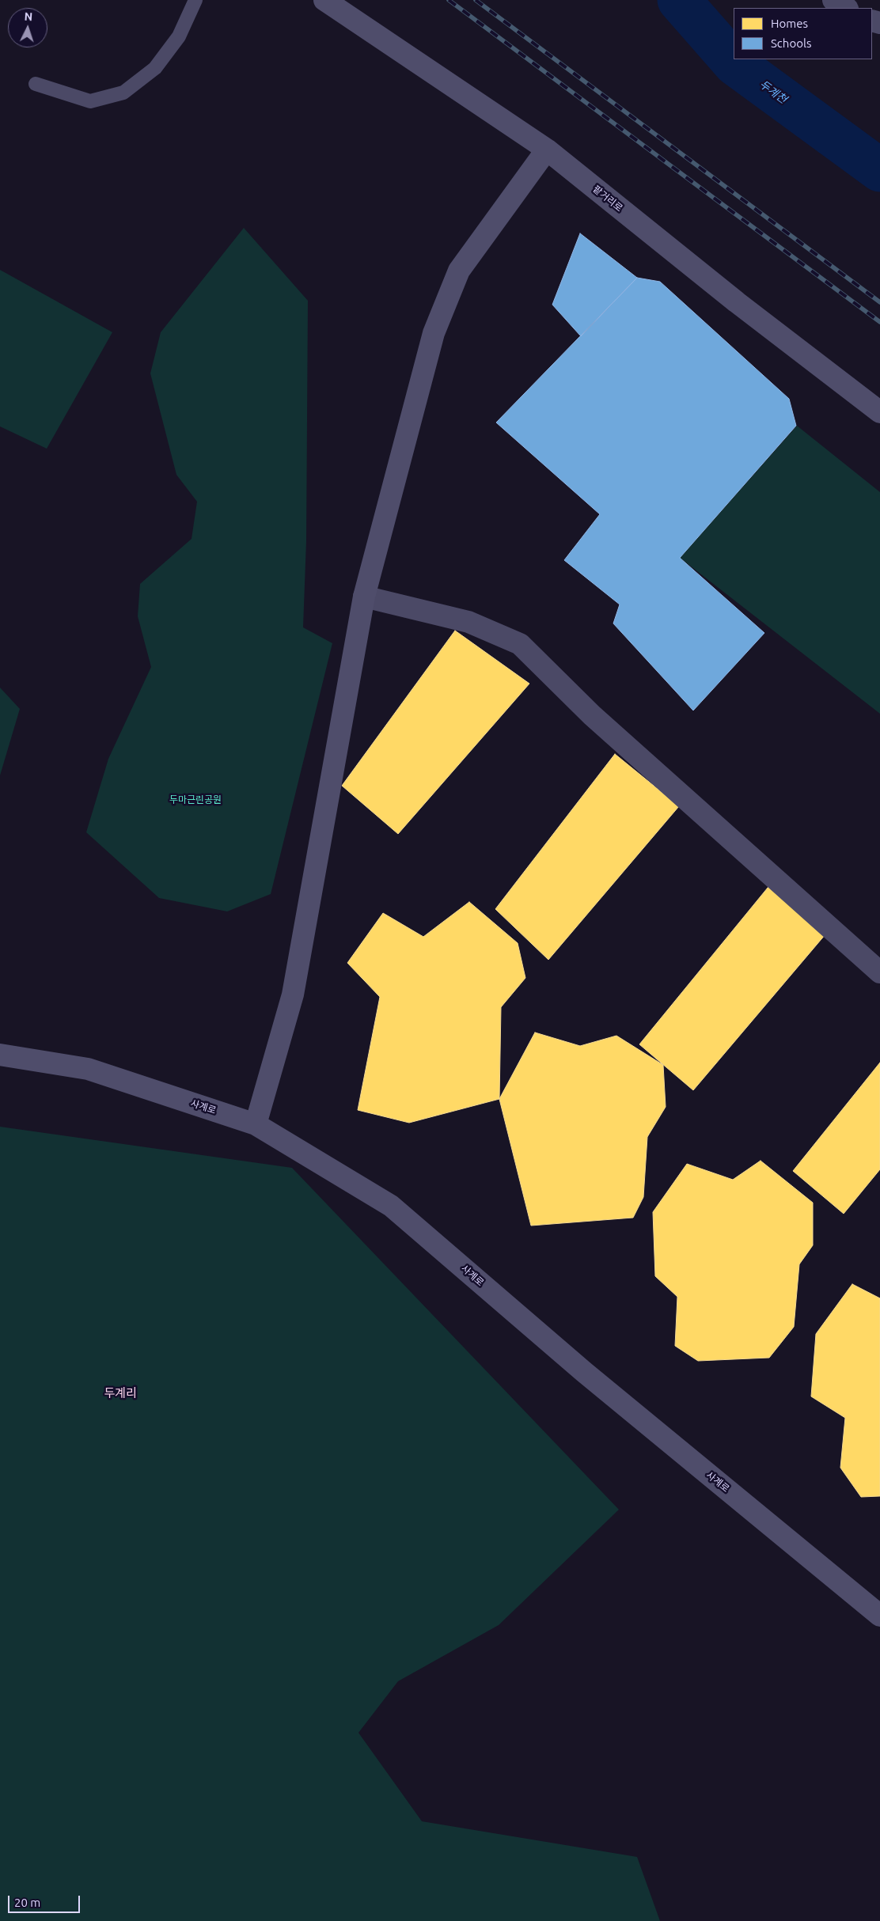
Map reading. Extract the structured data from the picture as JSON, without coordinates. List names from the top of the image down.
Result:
{
  "streets": {
    "street": ["팥거리로", "사계로"]
  },
  "districts": ["두계리"],
  "water": ["두계천"],
  "parks": ["두마근린공원"],
  "legend": ["Homes", "Schools"],
  "scale_bar": "20 m",
  "north": "top"
}
